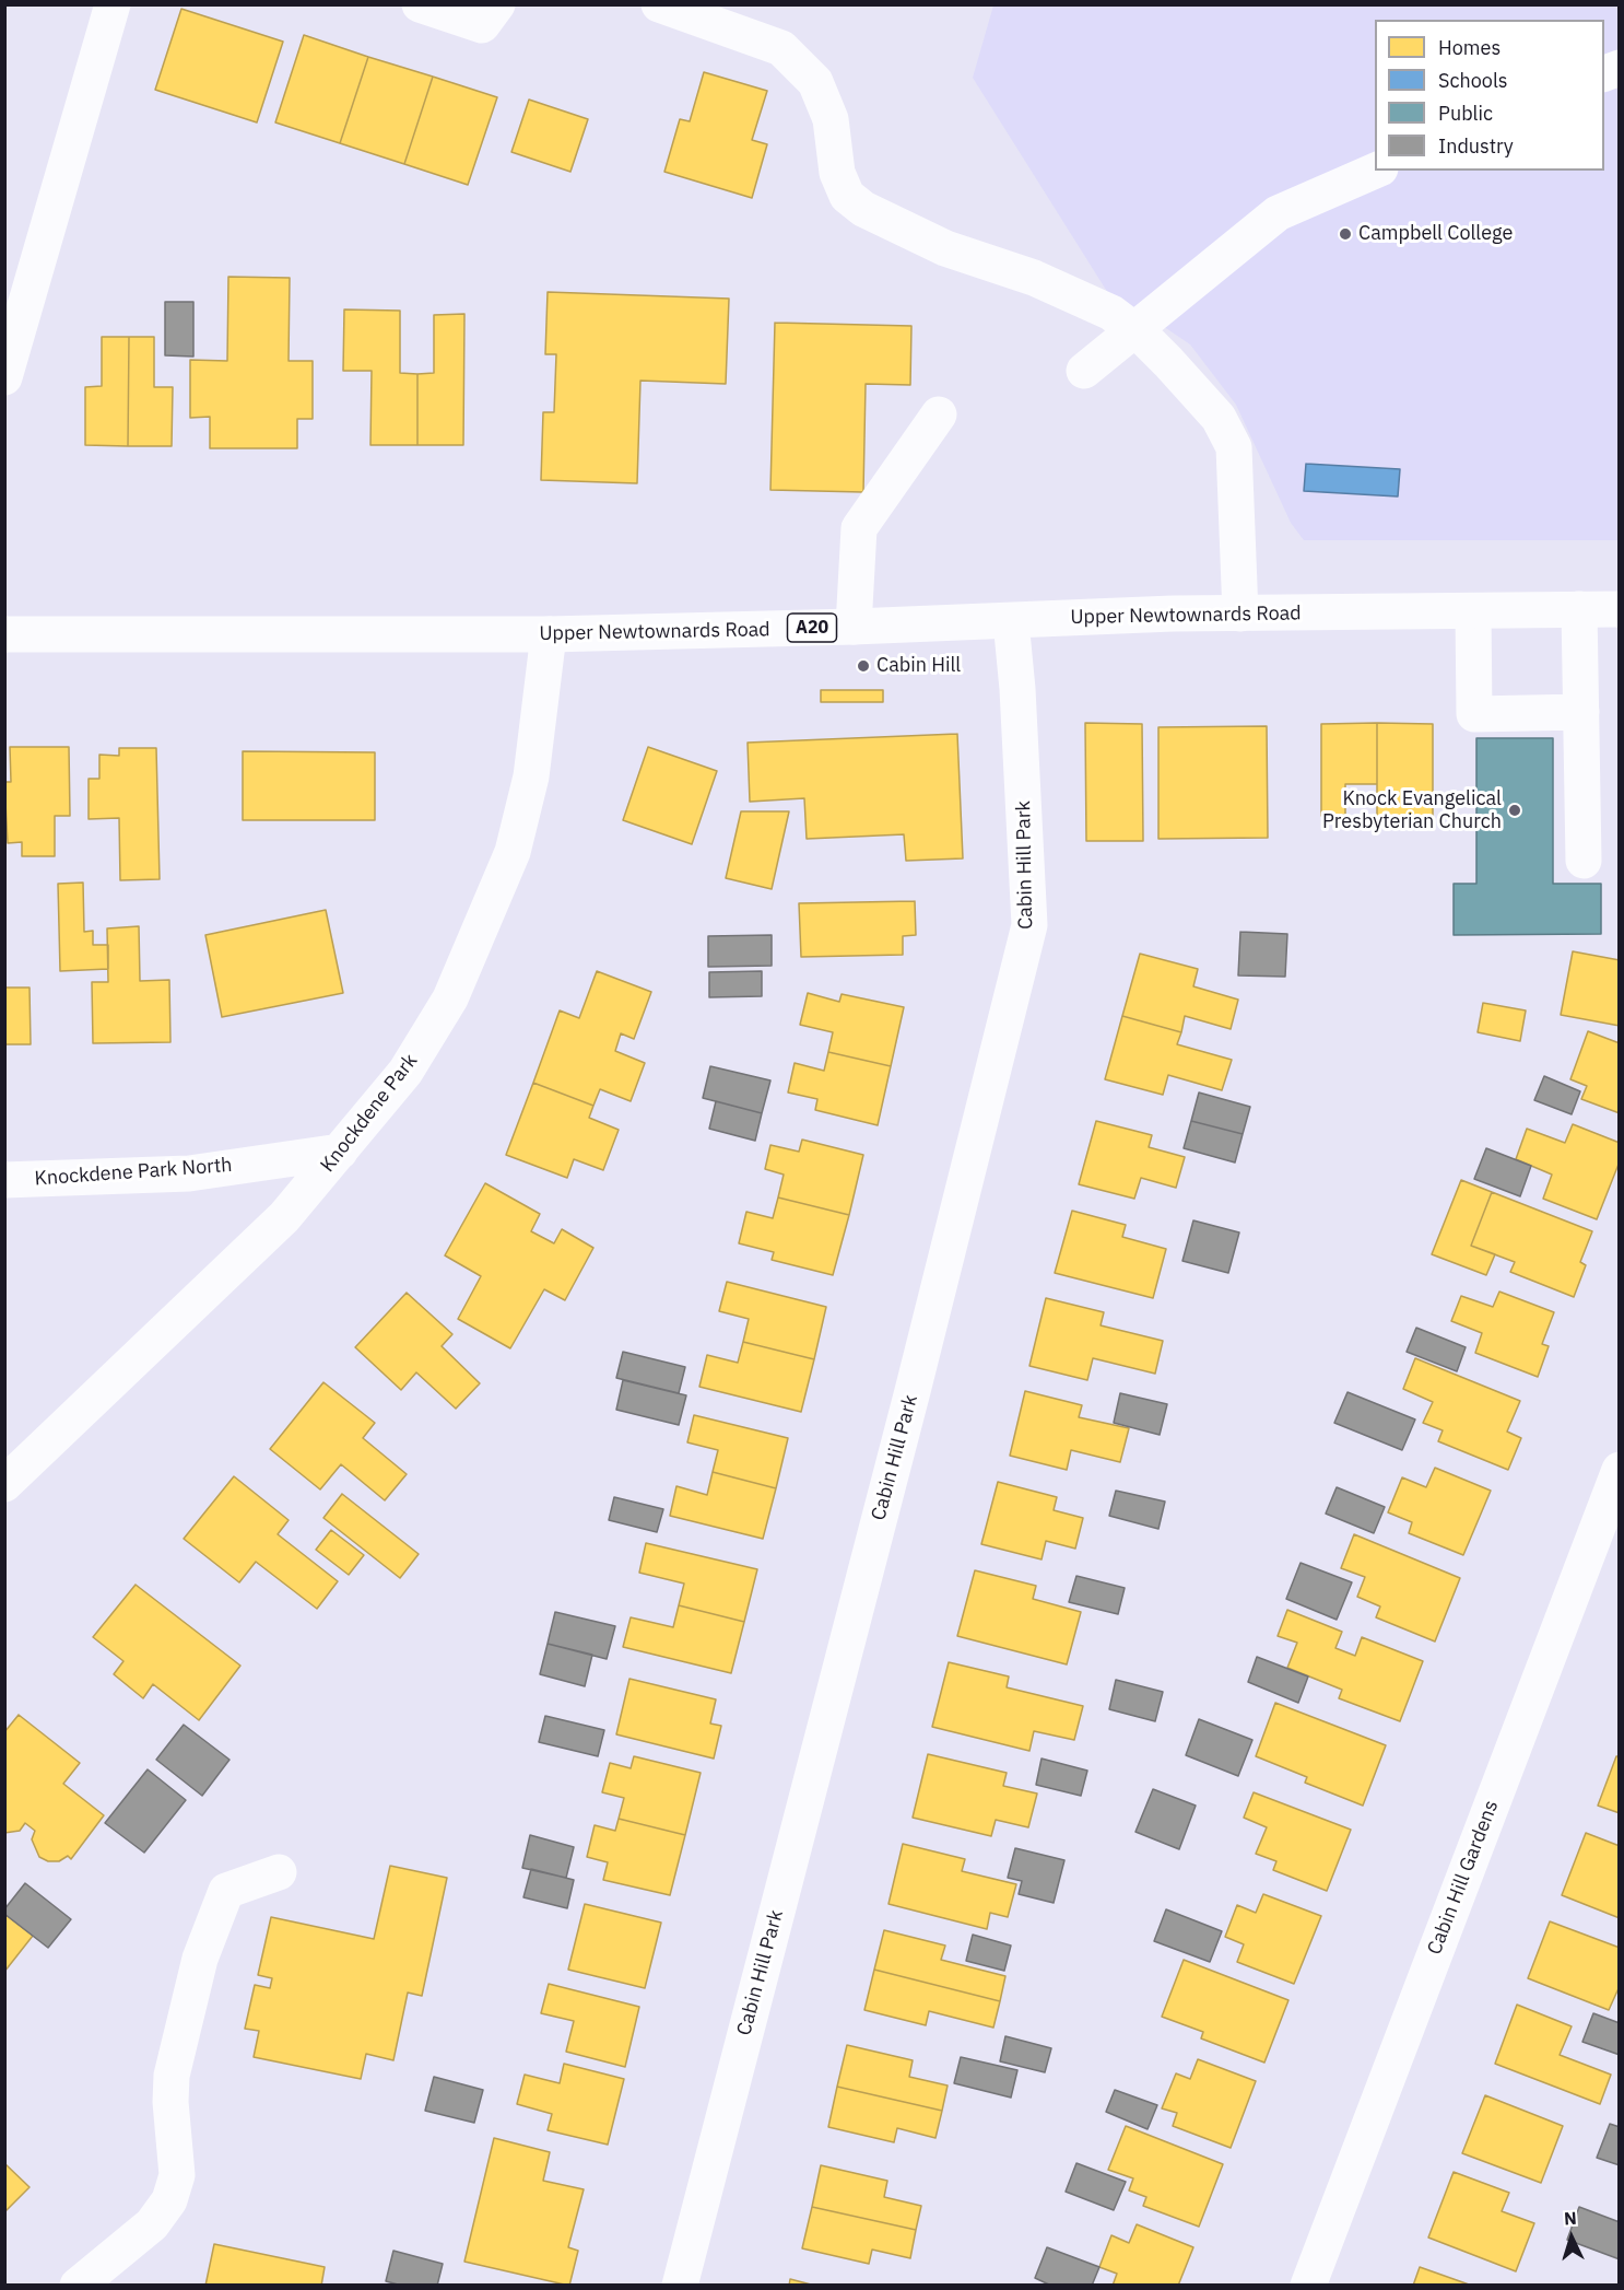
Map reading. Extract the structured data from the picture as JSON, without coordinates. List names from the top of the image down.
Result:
{
  "streets": {
    "main road": [
      "Upper Newtownards Road",
      "A20",
      "Cabin Hill Park",
      "Knockdene Park",
      "Knockdene Park North",
      "Cabin Hill Gardens"
    ]
  },
  "crossings": [
    ["Upper Newtownards Road", "Cabin Hill Park"],
    ["Upper Newtownards Road", "Knockdene Park"],
    ["Knockdene Park", "Knockdene Park North"]
  ],
  "places": ["Campbell College", "Cabin Hill", "Knock Evangelical Presbyterian Church"],
  "legend": [
    "Homes",
    "Schools",
    "Public",
    "Industry"
  ],
  "north": "top"
}
